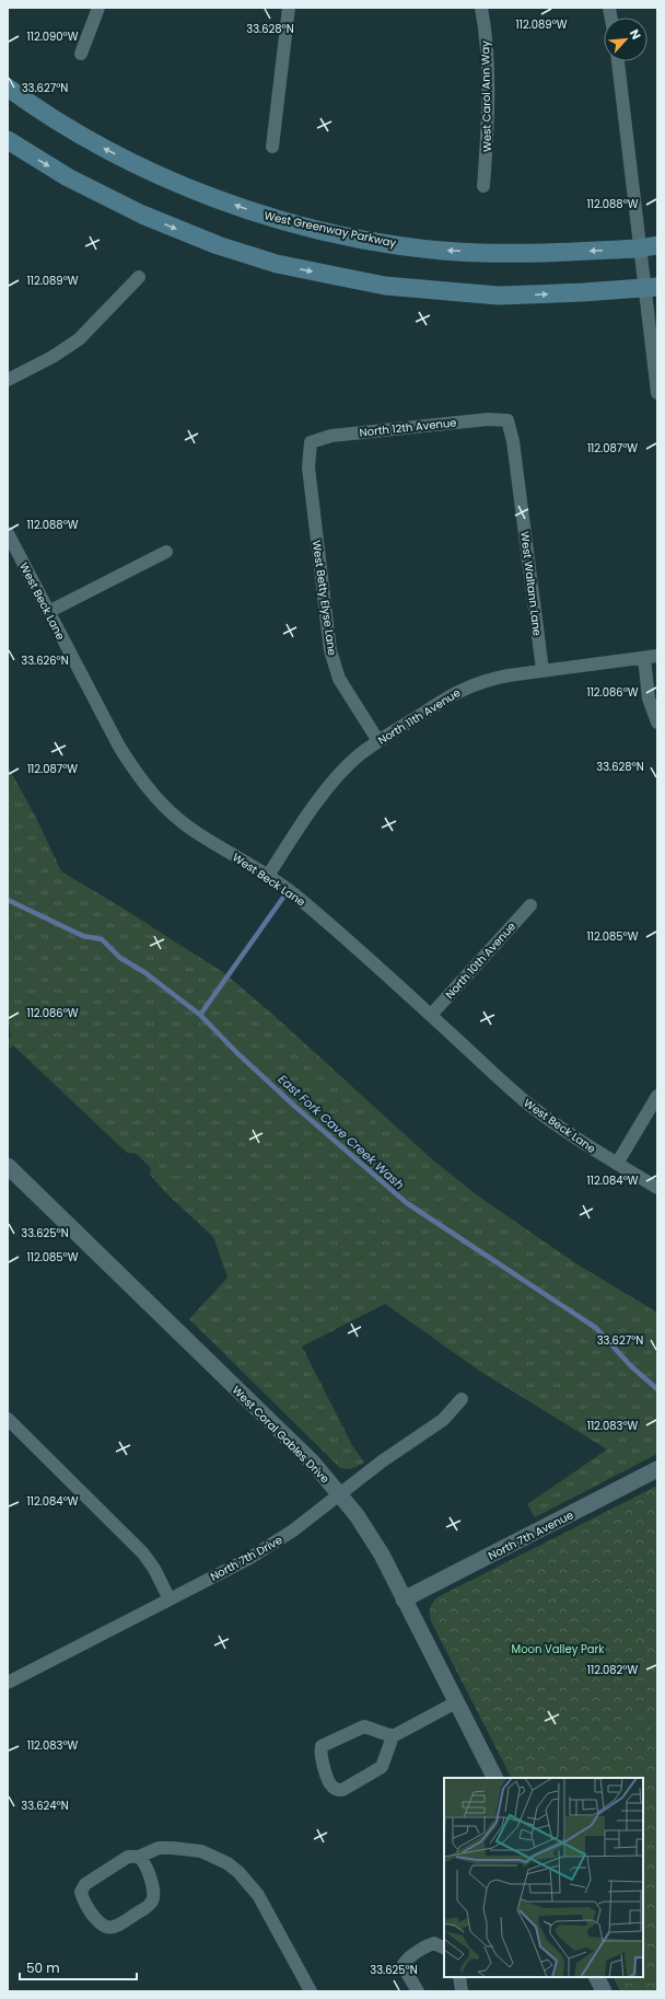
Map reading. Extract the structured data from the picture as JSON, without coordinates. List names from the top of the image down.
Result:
{
  "streets": {
    "main road": ["West Greenway Parkway"],
    "street": [
      "West Carol Ann Way",
      "North 12th Avenue",
      "West Waltann Lane",
      "West Betty Elyse Lane",
      "West Beck Lane",
      "North 11th Avenue",
      "North 10th Avenue",
      "West Coral Gables Drive",
      "North 7th Avenue",
      "North 7th Drive"
    ]
  },
  "crossings": [
    ["North 12th Avenue", "West Waltann Lane"],
    ["North 12th Avenue", "West Betty Elyse Lane"],
    ["West Waltann Lane", "North 11th Avenue"],
    ["West Betty Elyse Lane", "North 11th Avenue"],
    ["West Beck Lane", "North 11th Avenue"],
    ["West Beck Lane", "North 10th Avenue"],
    ["West Coral Gables Drive", "North 7th Avenue"],
    ["West Coral Gables Drive", "North 7th Drive"]
  ],
  "water": ["East Fork Cave Creek Wash"],
  "parks": ["Moon Valley Park"],
  "scale_bar": "50 m",
  "north": "top right",
  "coordinates": [
    "112.089°W",
    "33.628°N",
    "112.090°W",
    "33.627°N",
    "112.088°W",
    "112.087°W",
    "33.626°N",
    "112.086°W",
    "112.085°W",
    "112.084°W",
    "33.625°N",
    "112.083°W",
    "112.082°W",
    "33.624°N"
  ]
}
